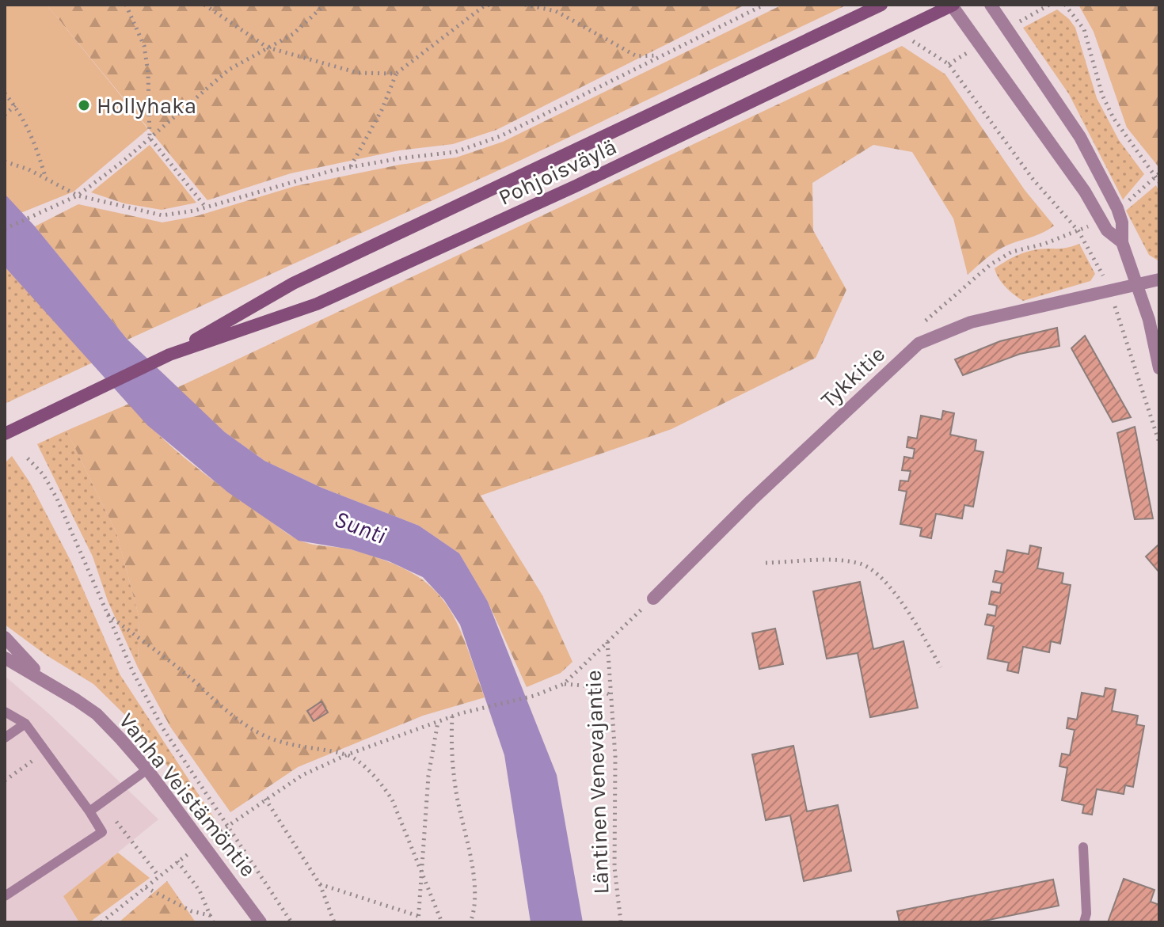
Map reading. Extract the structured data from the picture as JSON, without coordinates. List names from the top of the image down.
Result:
{
  "streets": {
    "main road": ["Pohjoisväylä"],
    "street": ["Tykkitie", "Vanha Veistämöntie"],
    "path": ["Läntinen Venevajantie"]
  },
  "water": ["Sunti"],
  "places": ["Hollyhaka"]
}
